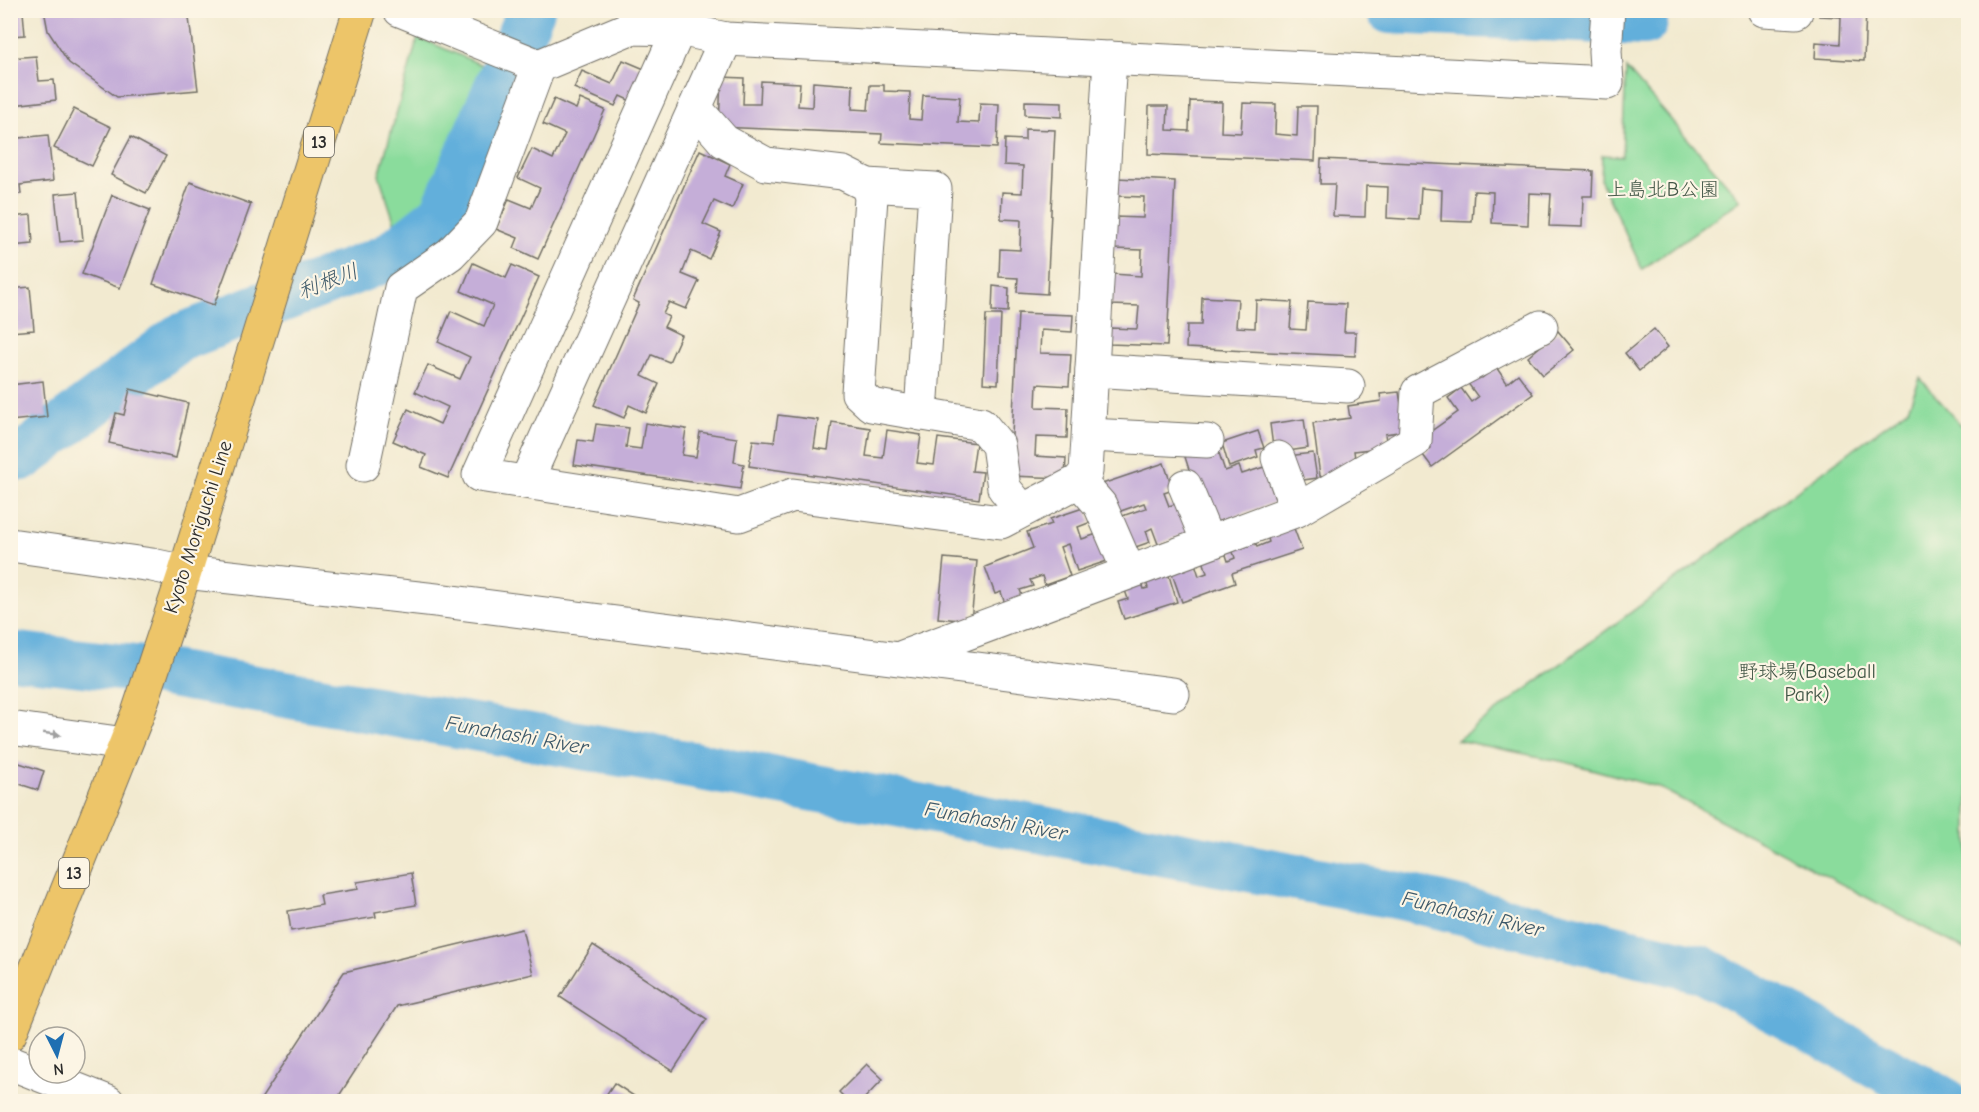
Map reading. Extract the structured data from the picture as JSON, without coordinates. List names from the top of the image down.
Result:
{
  "streets": {
    "main road": ["13", "Kyoto Moriguchi Line"]
  },
  "water": ["利根川", "Funahashi River"],
  "parks": ["上島北B公園", "野球場(Baseball Park)"],
  "north": "bottom"
}
